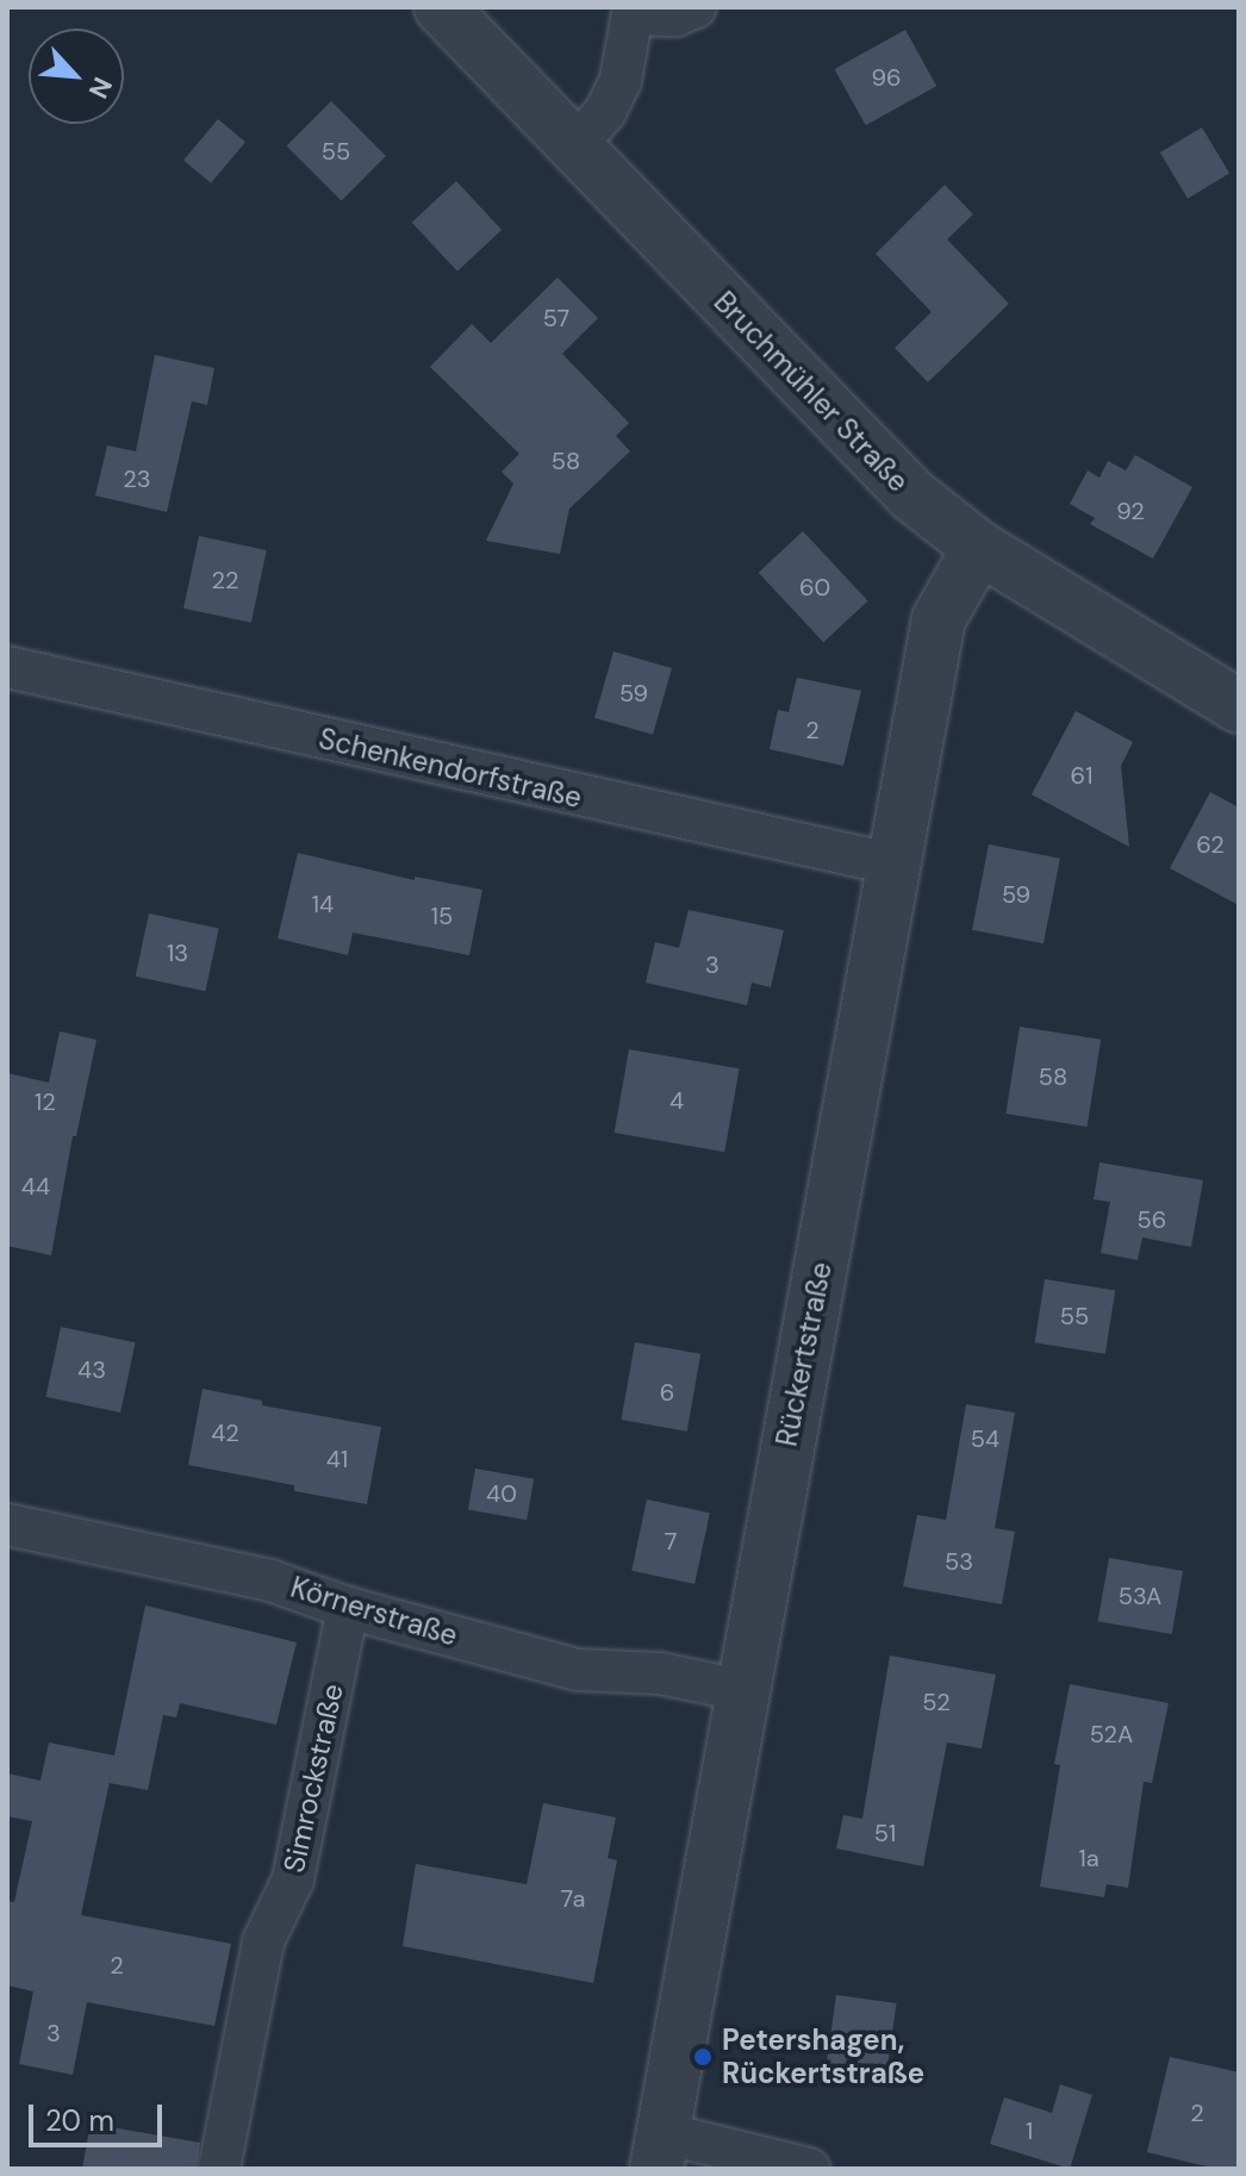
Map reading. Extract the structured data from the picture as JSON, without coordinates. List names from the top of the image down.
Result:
{
  "streets": {
    "street": [
      "Bruchmühler Straße",
      "Schenkendorfstraße",
      "Rückertstraße",
      "Körnerstraße",
      "Simrockstraße"
    ]
  },
  "crossings": [
    ["Bruchmühler Straße", "Rückertstraße"],
    ["Schenkendorfstraße", "Rückertstraße"],
    ["Rückertstraße", "Körnerstraße"],
    ["Körnerstraße", "Simrockstraße"]
  ],
  "places": ["Petershagen, Rückertstraße"],
  "house_numbers": [
    "96",
    "55",
    "57",
    "58",
    "23",
    "92",
    "22",
    "60",
    "59",
    "2",
    "61",
    "62",
    "59",
    "14",
    "15",
    "13",
    "3",
    "58",
    "4",
    "12",
    "44",
    "56",
    "55",
    "43",
    "6",
    "42",
    "54",
    "41",
    "40",
    "7",
    "53",
    "53A",
    "52",
    "52A",
    "51",
    "1a",
    "7a",
    "2",
    "3",
    "2",
    "1"
  ],
  "scale_bar": "20 m",
  "north": "bottom right"
}
